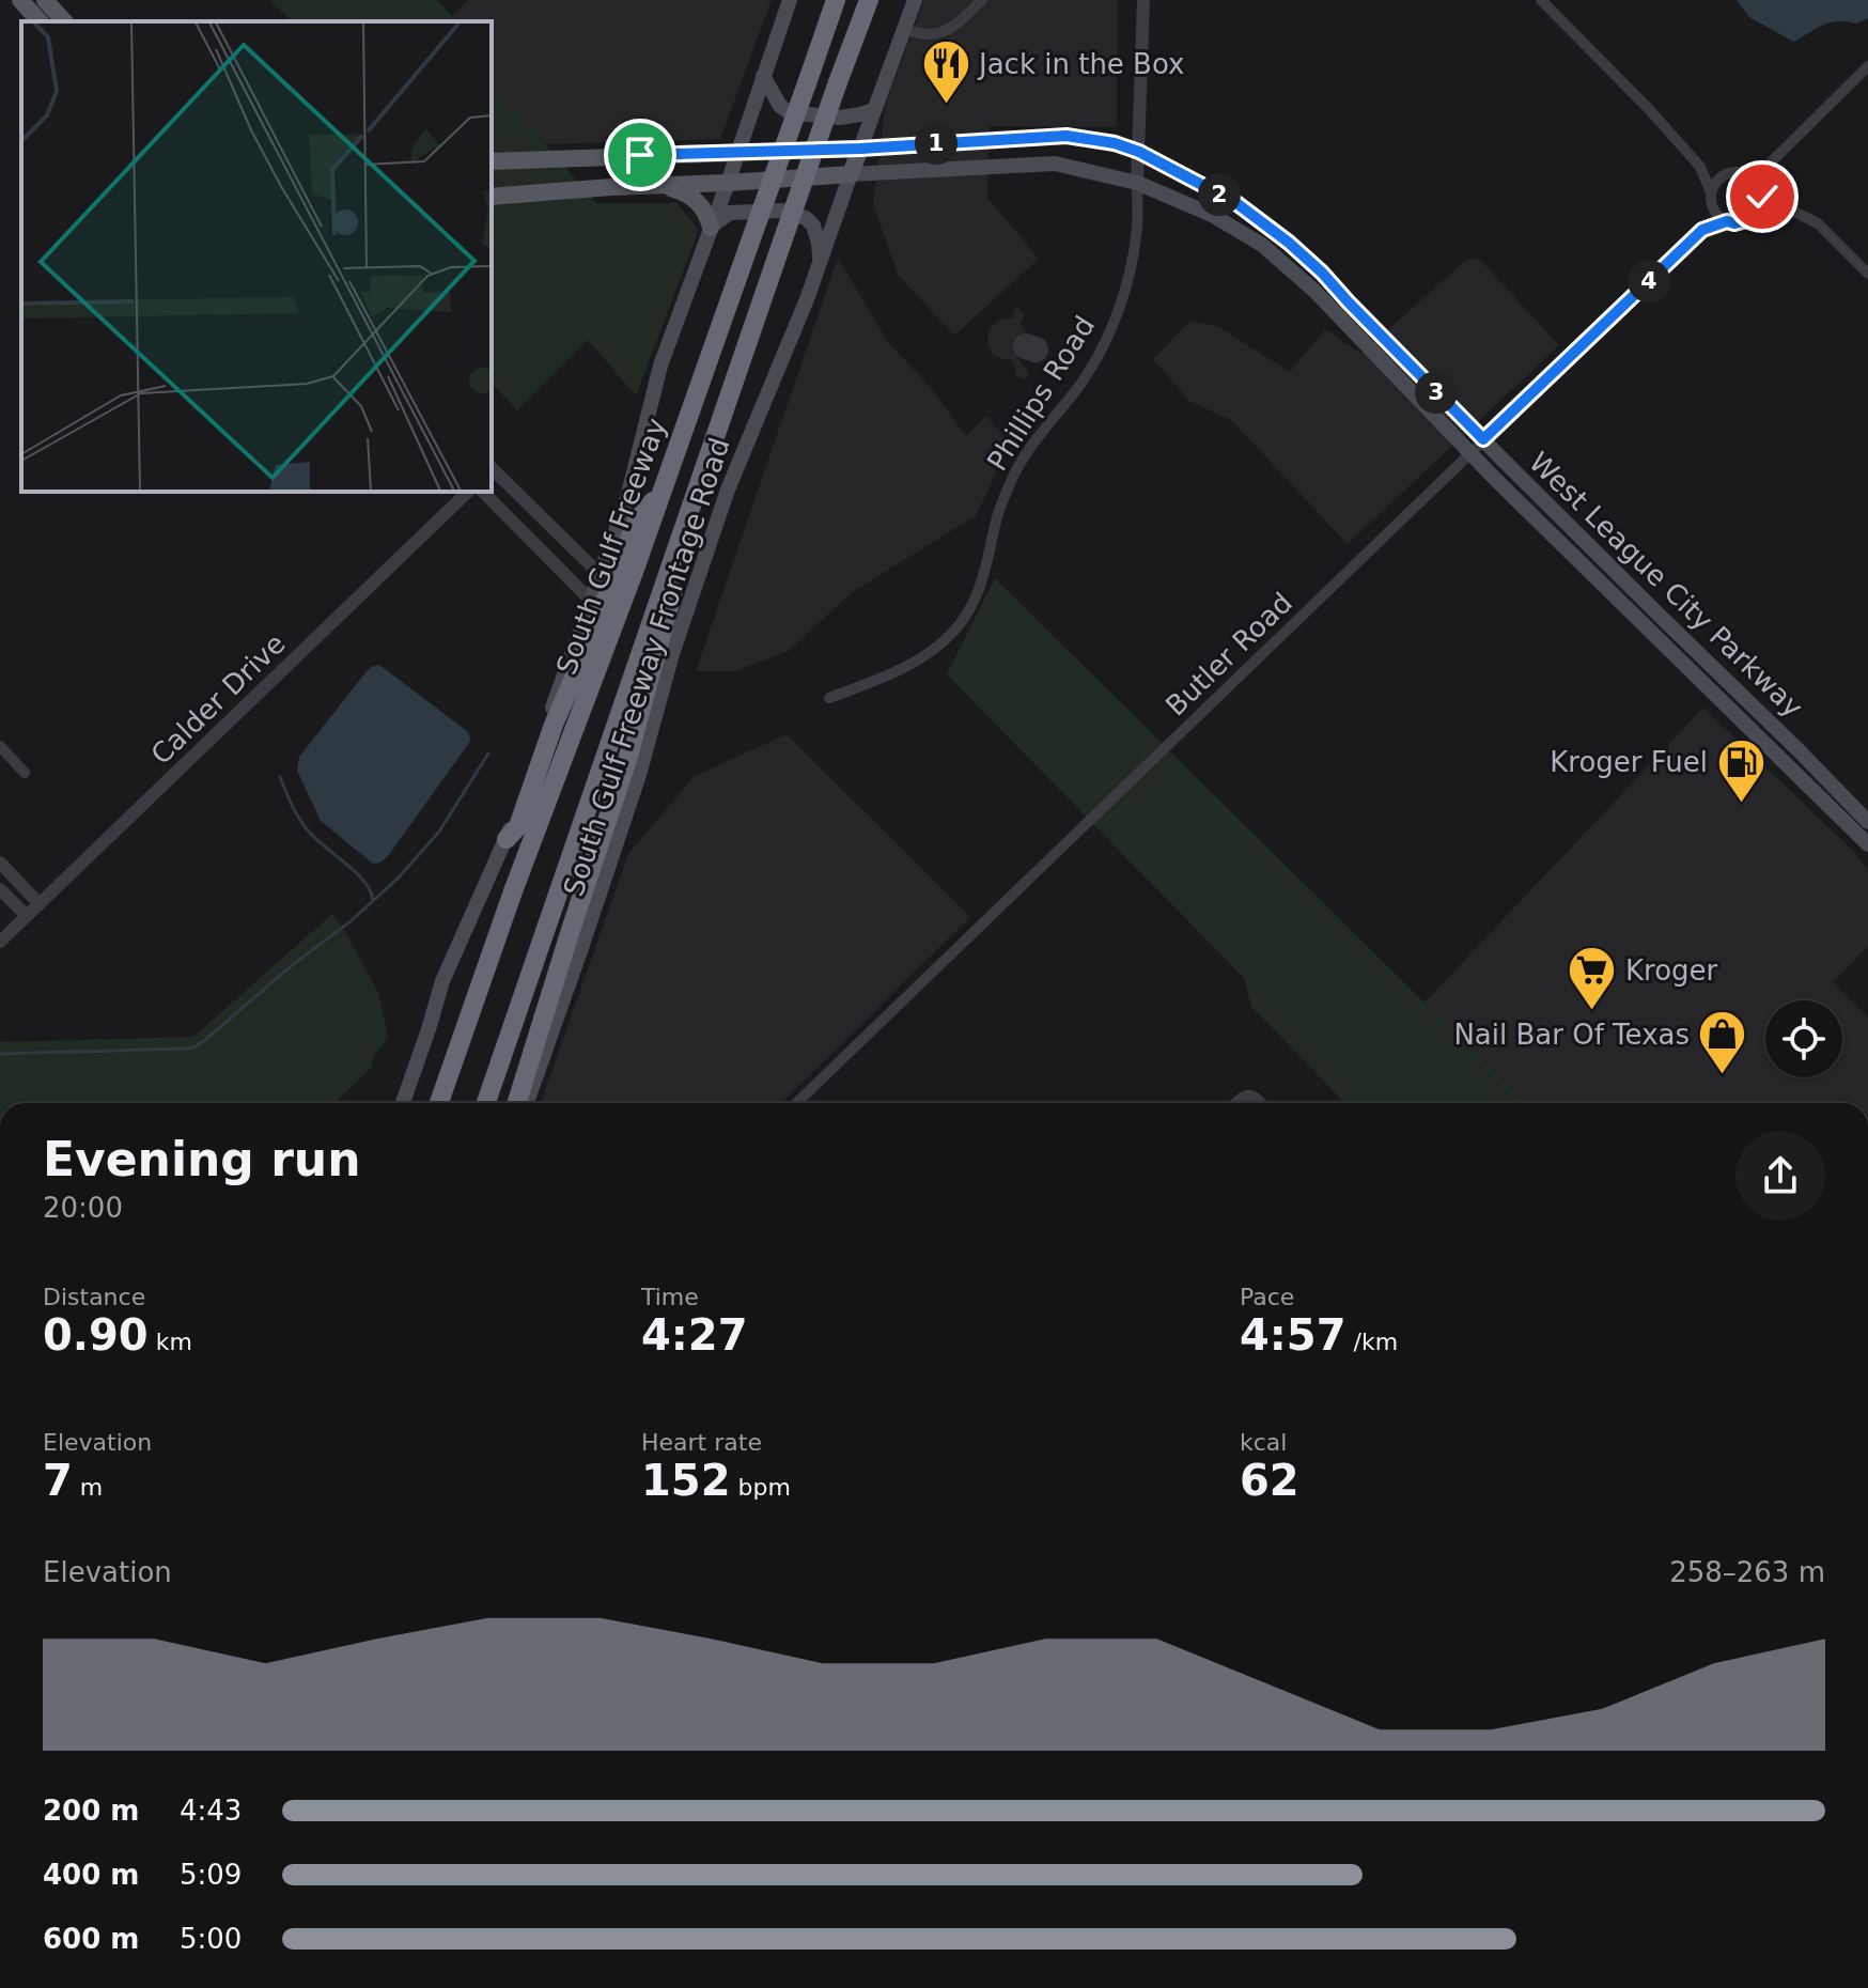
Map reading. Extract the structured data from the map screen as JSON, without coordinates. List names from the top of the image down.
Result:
{
  "streets": {
    "highway": ["South Gulf Freeway"],
    "main road": ["West League City Parkway", "South Gulf Freeway Frontage Road"],
    "street": ["Phillips Road", "Butler Road", "Calder Drive"]
  },
  "crossings": [
    ["Phillips Road", "West League City Parkway"],
    ["West League City Parkway", "Butler Road"],
    ["West League City Parkway", "South Gulf Freeway Frontage Road"]
  ],
  "places": {
    "restaurant": ["Jack in the Box"],
    "fuel station": ["Kroger Fuel"],
    "supermarket": ["Kroger"],
    "shop": ["Nail Bar Of Texas"]
  },
  "page": {
    "pins": [
      "1",
      "2",
      "4",
      "3"
    ],
    "heading": ["Evening run", "20:00"],
    "stats": [
      ["Distance", "0.90 km"],
      ["Time", "4:27"],
      ["Pace", "4:57 /km"],
      ["Elevation", "7 m"],
      ["Heart rate", "152 bpm"],
      ["kcal", "62"]
    ],
    "chart": ["Elevation", "258–263 m"],
    "list": [
      {
        "name": "200 m",
        "note": "4:43"
      },
      {
        "name": "400 m",
        "note": "5:09"
      },
      {
        "name": "600 m",
        "note": "5:00"
      }
    ]
  }
}
